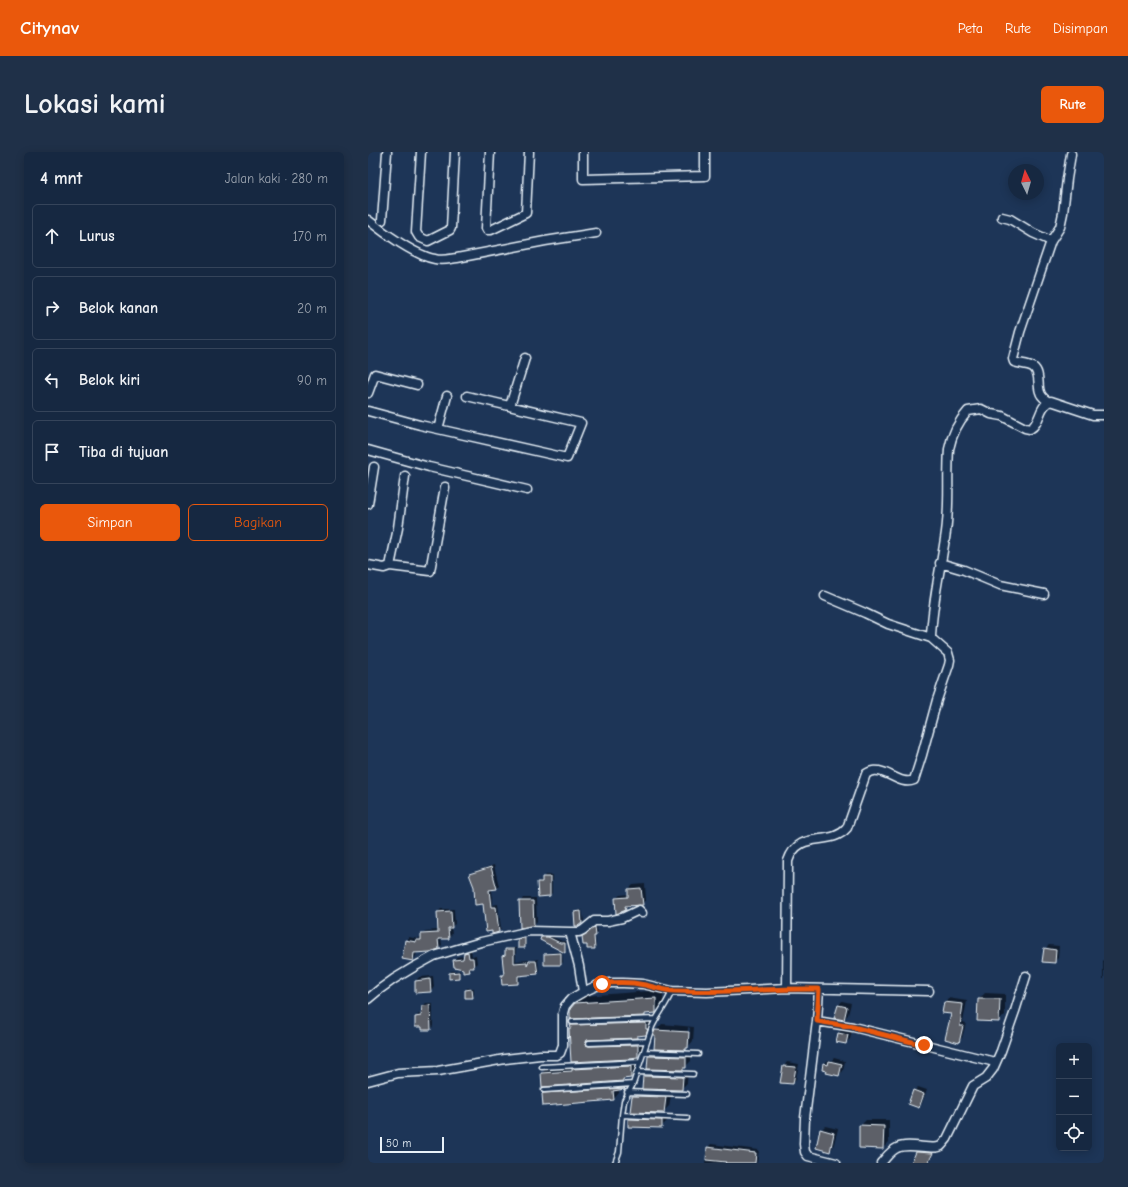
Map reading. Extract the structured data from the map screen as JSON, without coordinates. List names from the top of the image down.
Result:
{
  "scale_bar": "50 m",
  "north": "top",
  "page": {
    "header": "Citynav",
    "nav": ["Peta", "Rute", "Disimpan"],
    "buttons": [
      "Rute",
      ["Simpan", "Bagikan"]
    ],
    "title": "Lokasi kami",
    "heading": ["4 mnt", "Jalan kaki · 280 m"],
    "list": [
      ["Lurus", "170 m"],
      ["Belok kanan", "20 m"],
      ["Belok kiri", "90 m"],
      "Tiba di tujuan"
    ],
    "map_buttons": ["+", "−"],
    "scale": "50 m"
  }
}
